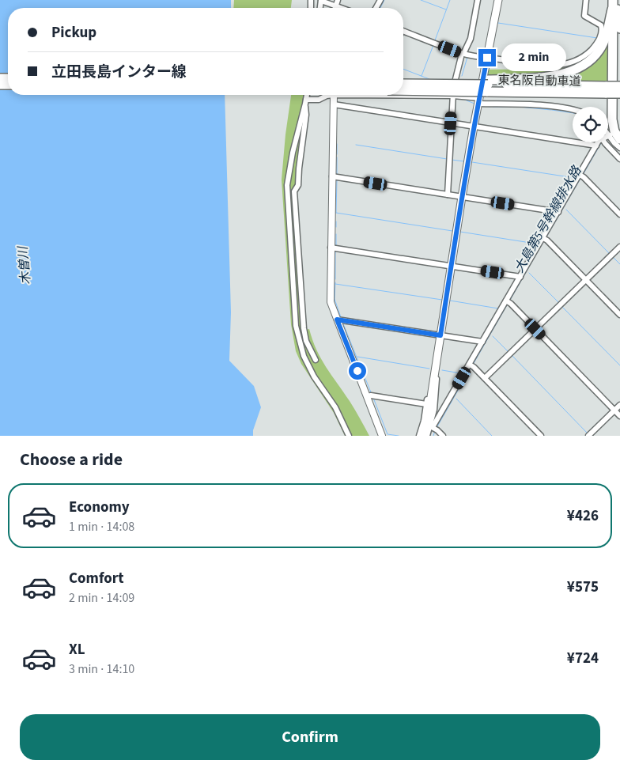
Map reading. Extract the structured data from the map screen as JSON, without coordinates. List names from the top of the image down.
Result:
{
  "streets": {
    "highway": ["東名阪自動車道"]
  },
  "water": ["大島第5号幹線排水路", "木曽川"],
  "page": {
    "banner": ["Pickup", "立田長島インター線"],
    "bubble": "2 min",
    "heading": "Choose a ride",
    "list": [
      {
        "name": "Economy",
        "note": "1 min · 14:08",
        "value": "¥426"
      },
      {
        "name": "Comfort",
        "note": "2 min · 14:09",
        "value": "¥575"
      },
      {
        "name": "XL",
        "note": "3 min · 14:10",
        "value": "¥724"
      }
    ],
    "buttons": "Confirm"
  }
}
